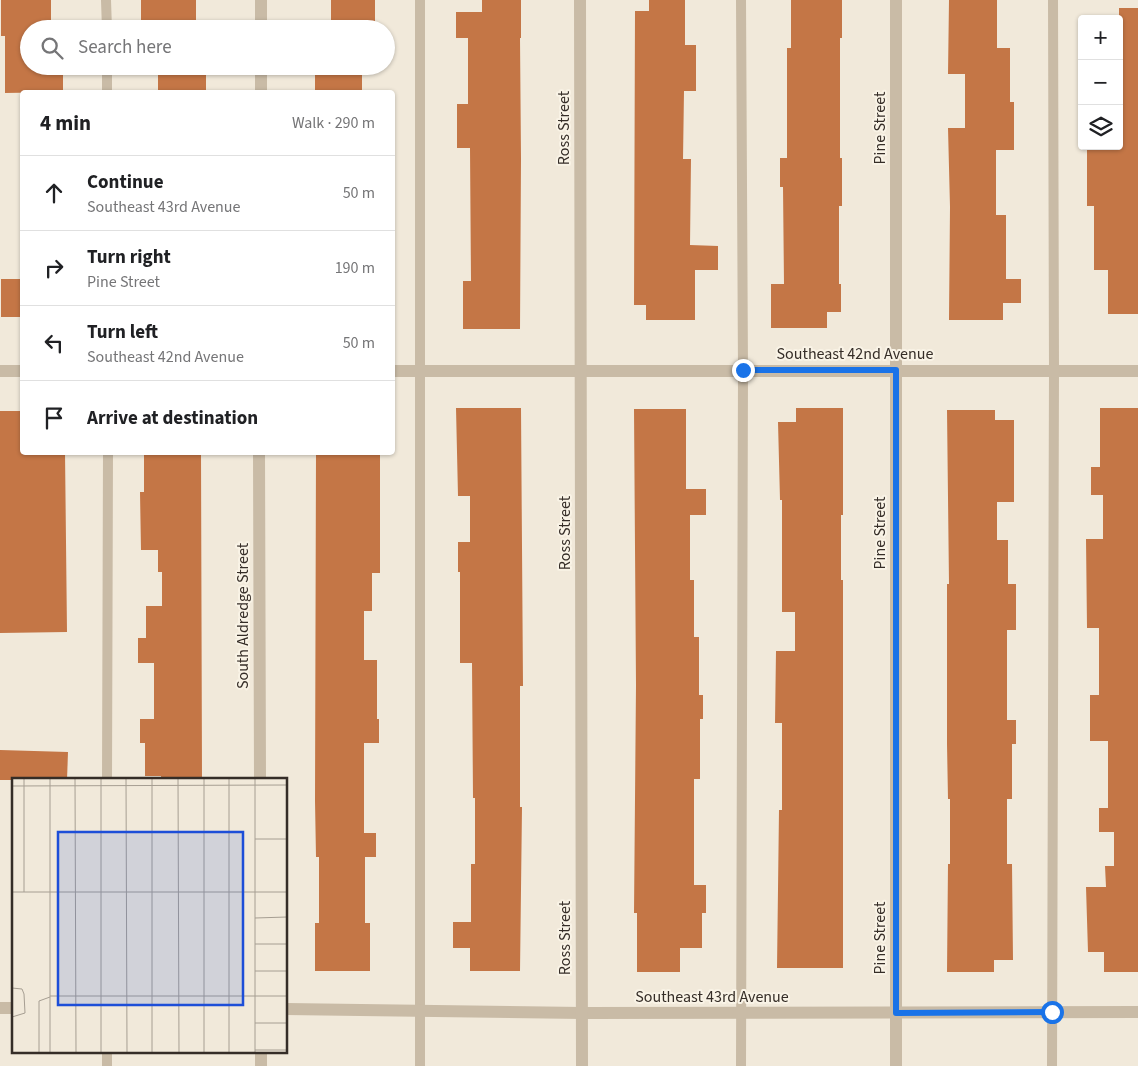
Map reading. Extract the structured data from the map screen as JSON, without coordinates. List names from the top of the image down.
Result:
{
  "streets": {
    "street": [
      "Ross Street",
      "Pine Street",
      "Southeast 42nd Avenue",
      "South Aldredge Street",
      "Southeast 43rd Avenue"
    ]
  },
  "crossings": [
    ["Ross Street", "Southeast 42nd Avenue"],
    ["Ross Street", "Southeast 43rd Avenue"],
    ["Pine Street", "Southeast 42nd Avenue"],
    ["Pine Street", "Southeast 43rd Avenue"]
  ],
  "page": {
    "map_buttons": ["+", "−"],
    "search": "Search here",
    "heading": ["4 min", "Walk · 290 m"],
    "list": [
      ["Continue", "Southeast 43rd Avenue", "50 m"],
      ["Turn right", "Pine Street", "190 m"],
      ["Turn left", "Southeast 42nd Avenue", "50 m"],
      "Arrive at destination"
    ]
  }
}
